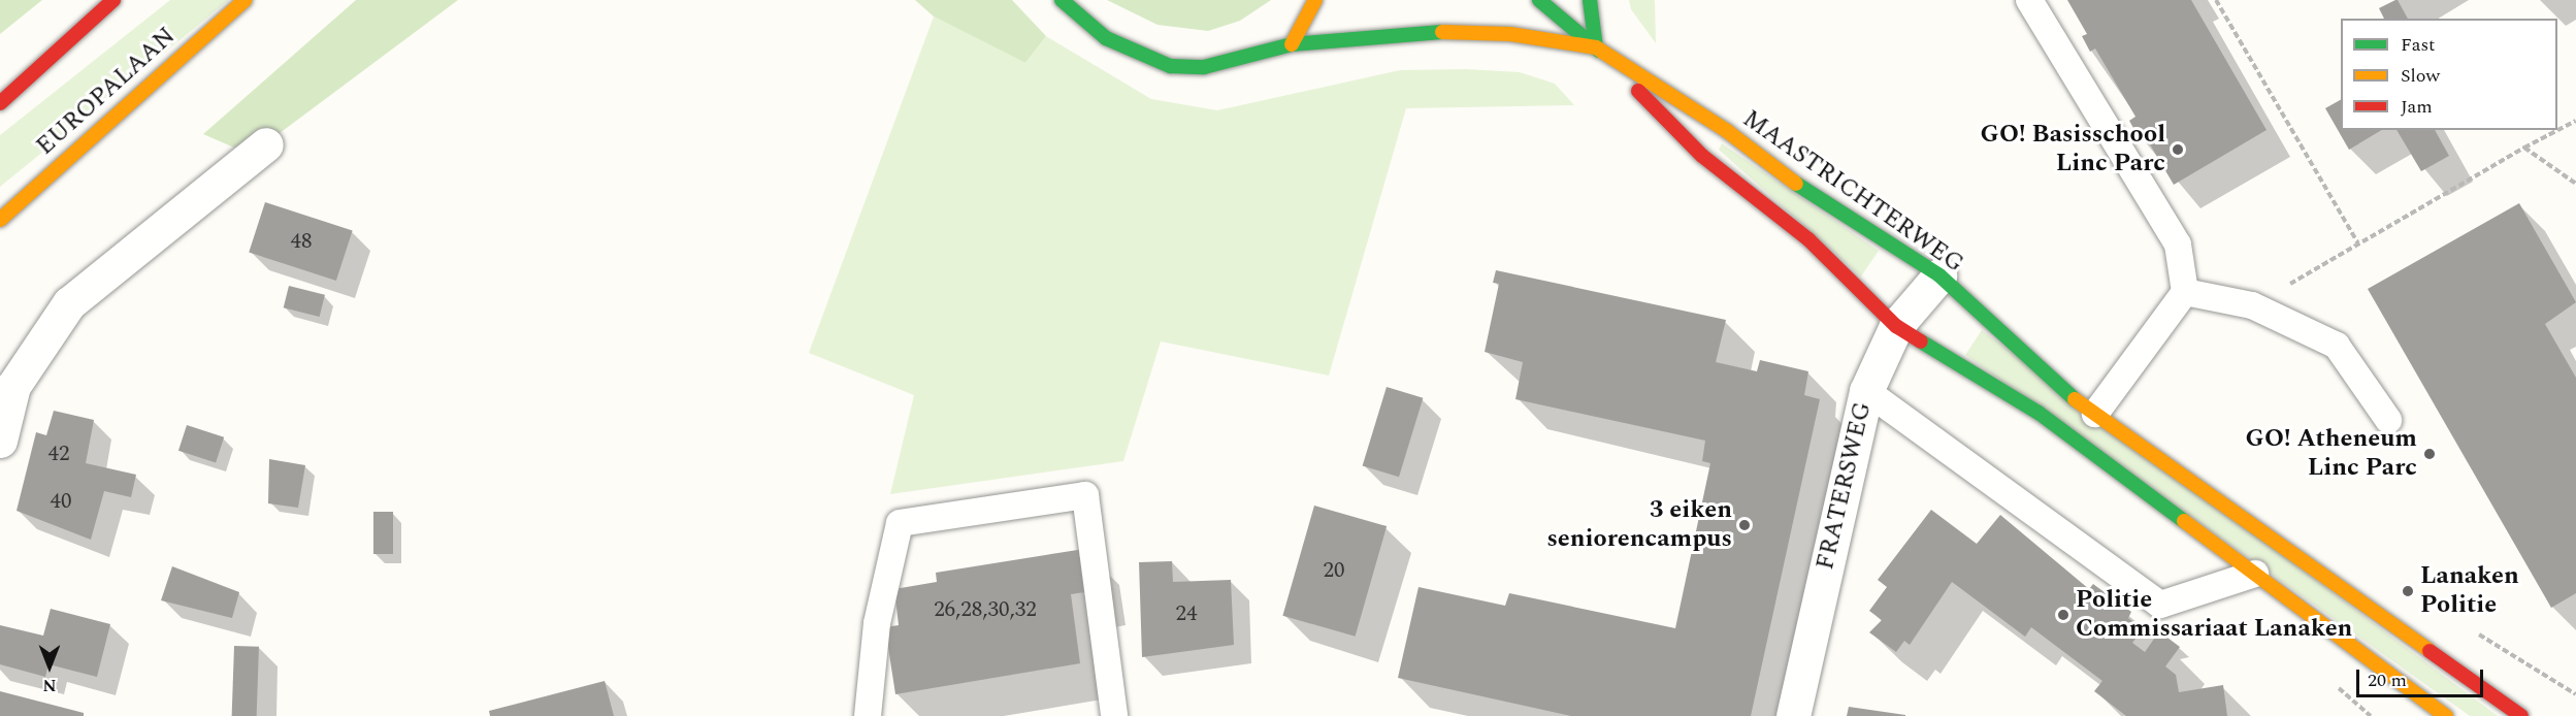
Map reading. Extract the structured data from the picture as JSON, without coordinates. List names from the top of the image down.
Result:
{
  "streets": {
    "main road": ["EUROPALAAN", "MAASTRICHTERWEG"],
    "street": ["FRATERSWEG"]
  },
  "crossings": [
    ["MAASTRICHTERWEG", "FRATERSWEG"]
  ],
  "places": [
    "GO! Basisschool Linc Parc",
    "GO! Atheneum Linc Parc",
    "3 eiken seniorencampus",
    "Lanaken Politie",
    "Politie Commissariaat Lanaken"
  ],
  "house_numbers": [
    "48",
    "42",
    "40",
    "20",
    "26,28,30,32",
    "24"
  ],
  "legend": ["Fast", "Slow", "Jam"],
  "scale_bar": "20 m",
  "north": "bottom"
}
